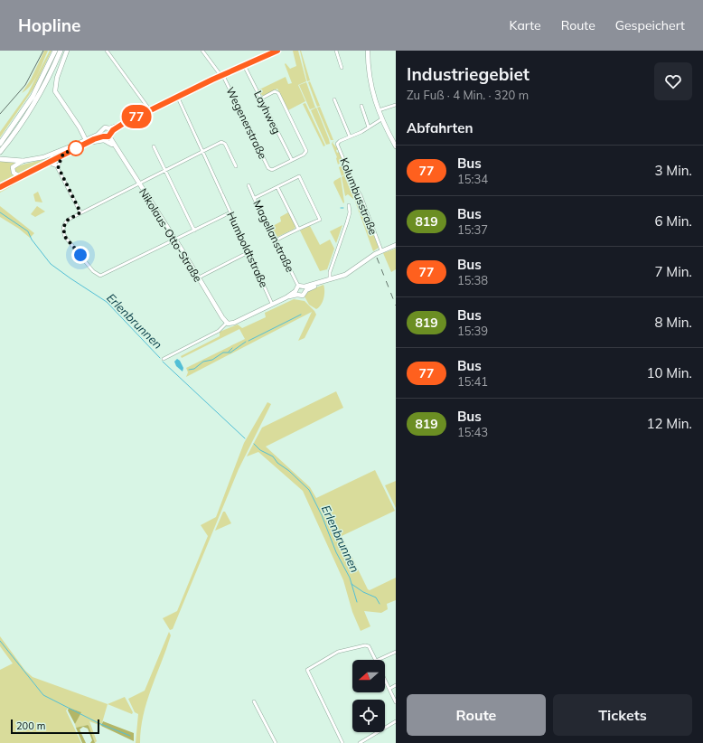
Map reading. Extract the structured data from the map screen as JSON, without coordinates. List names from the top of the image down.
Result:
{
  "streets": {
    "main road": ["Nikolaus-Otto-Straße"],
    "street": [
      "Layhweg",
      "Wegenerstraße",
      "Kolumbusstraße",
      "Magellanstraße",
      "Humboldtstraße"
    ]
  },
  "crossings": [
    ["Layhweg", "Wegenerstraße"]
  ],
  "water": ["Erlenbrunnen"],
  "lines": ["bus line 77"],
  "scale_bar": "200 m",
  "north": "left",
  "page": {
    "header": "Hopline",
    "nav": ["Karte", "Route", "Gespeichert"],
    "on_map": "77",
    "heading": [
      ["Industriegebiet", "Zu Fuß · 4 Min. · 320 m"],
      "Abfahrten"
    ],
    "list": [
      {
        "mark": "77",
        "name": "Bus",
        "note": "15:34",
        "value": "3 Min."
      },
      {
        "mark": "819",
        "name": "Bus",
        "note": "15:37",
        "value": "6 Min."
      },
      {
        "mark": "77",
        "name": "Bus",
        "note": "15:38",
        "value": "7 Min."
      },
      {
        "mark": "819",
        "name": "Bus",
        "note": "15:39",
        "value": "8 Min."
      },
      {
        "mark": "77",
        "name": "Bus",
        "note": "15:41",
        "value": "10 Min."
      },
      {
        "mark": "819",
        "name": "Bus",
        "note": "15:43",
        "value": "12 Min."
      }
    ],
    "buttons": ["Route", "Tickets"],
    "scale": "200 m"
  }
}
